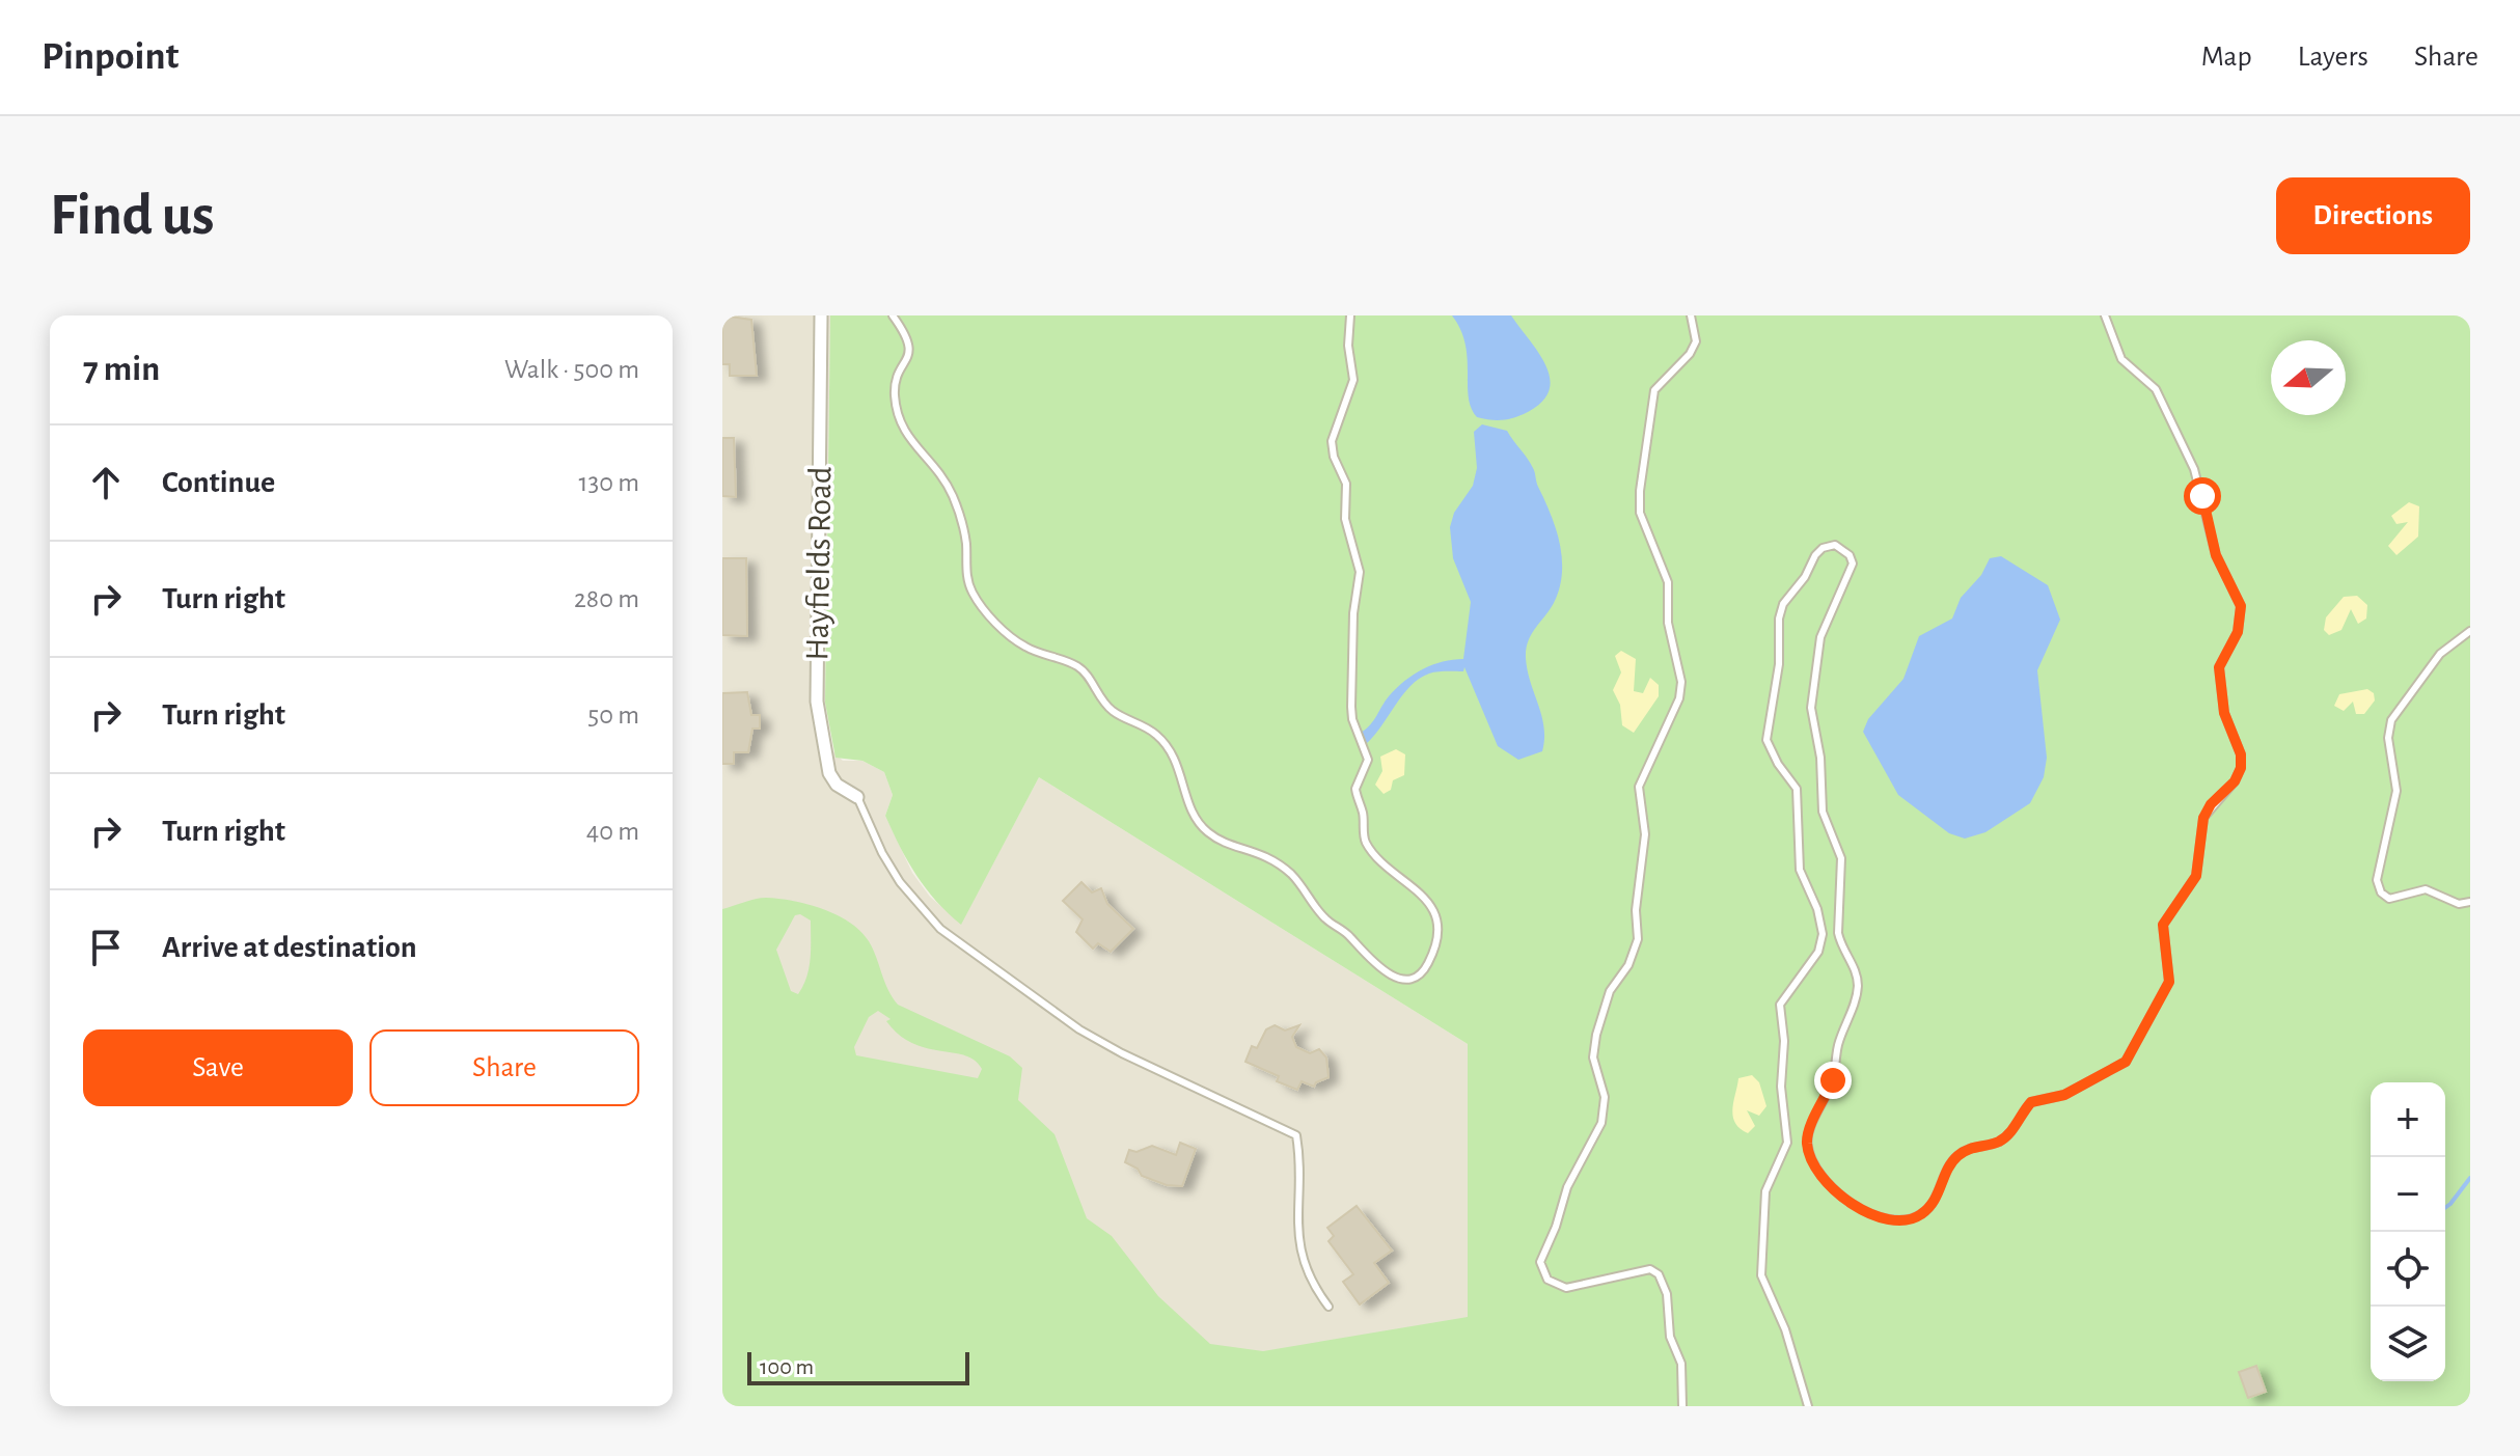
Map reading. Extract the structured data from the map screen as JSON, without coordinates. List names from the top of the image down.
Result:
{
  "streets": {
    "street": ["Hayfields Road"]
  },
  "scale_bar": "100 m",
  "north": "left",
  "page": {
    "header": "Pinpoint",
    "nav": ["Map", "Layers", "Share"],
    "buttons": [
      "Directions",
      ["Save", "Share"]
    ],
    "title": "Find us",
    "heading": ["7 min", "Walk · 500 m"],
    "list": [
      ["Continue", "130 m"],
      ["Turn right", "280 m"],
      ["Turn right", "50 m"],
      ["Turn right", "40 m"],
      "Arrive at destination"
    ],
    "map_buttons": ["+", "−"],
    "scale": "100 m"
  }
}
